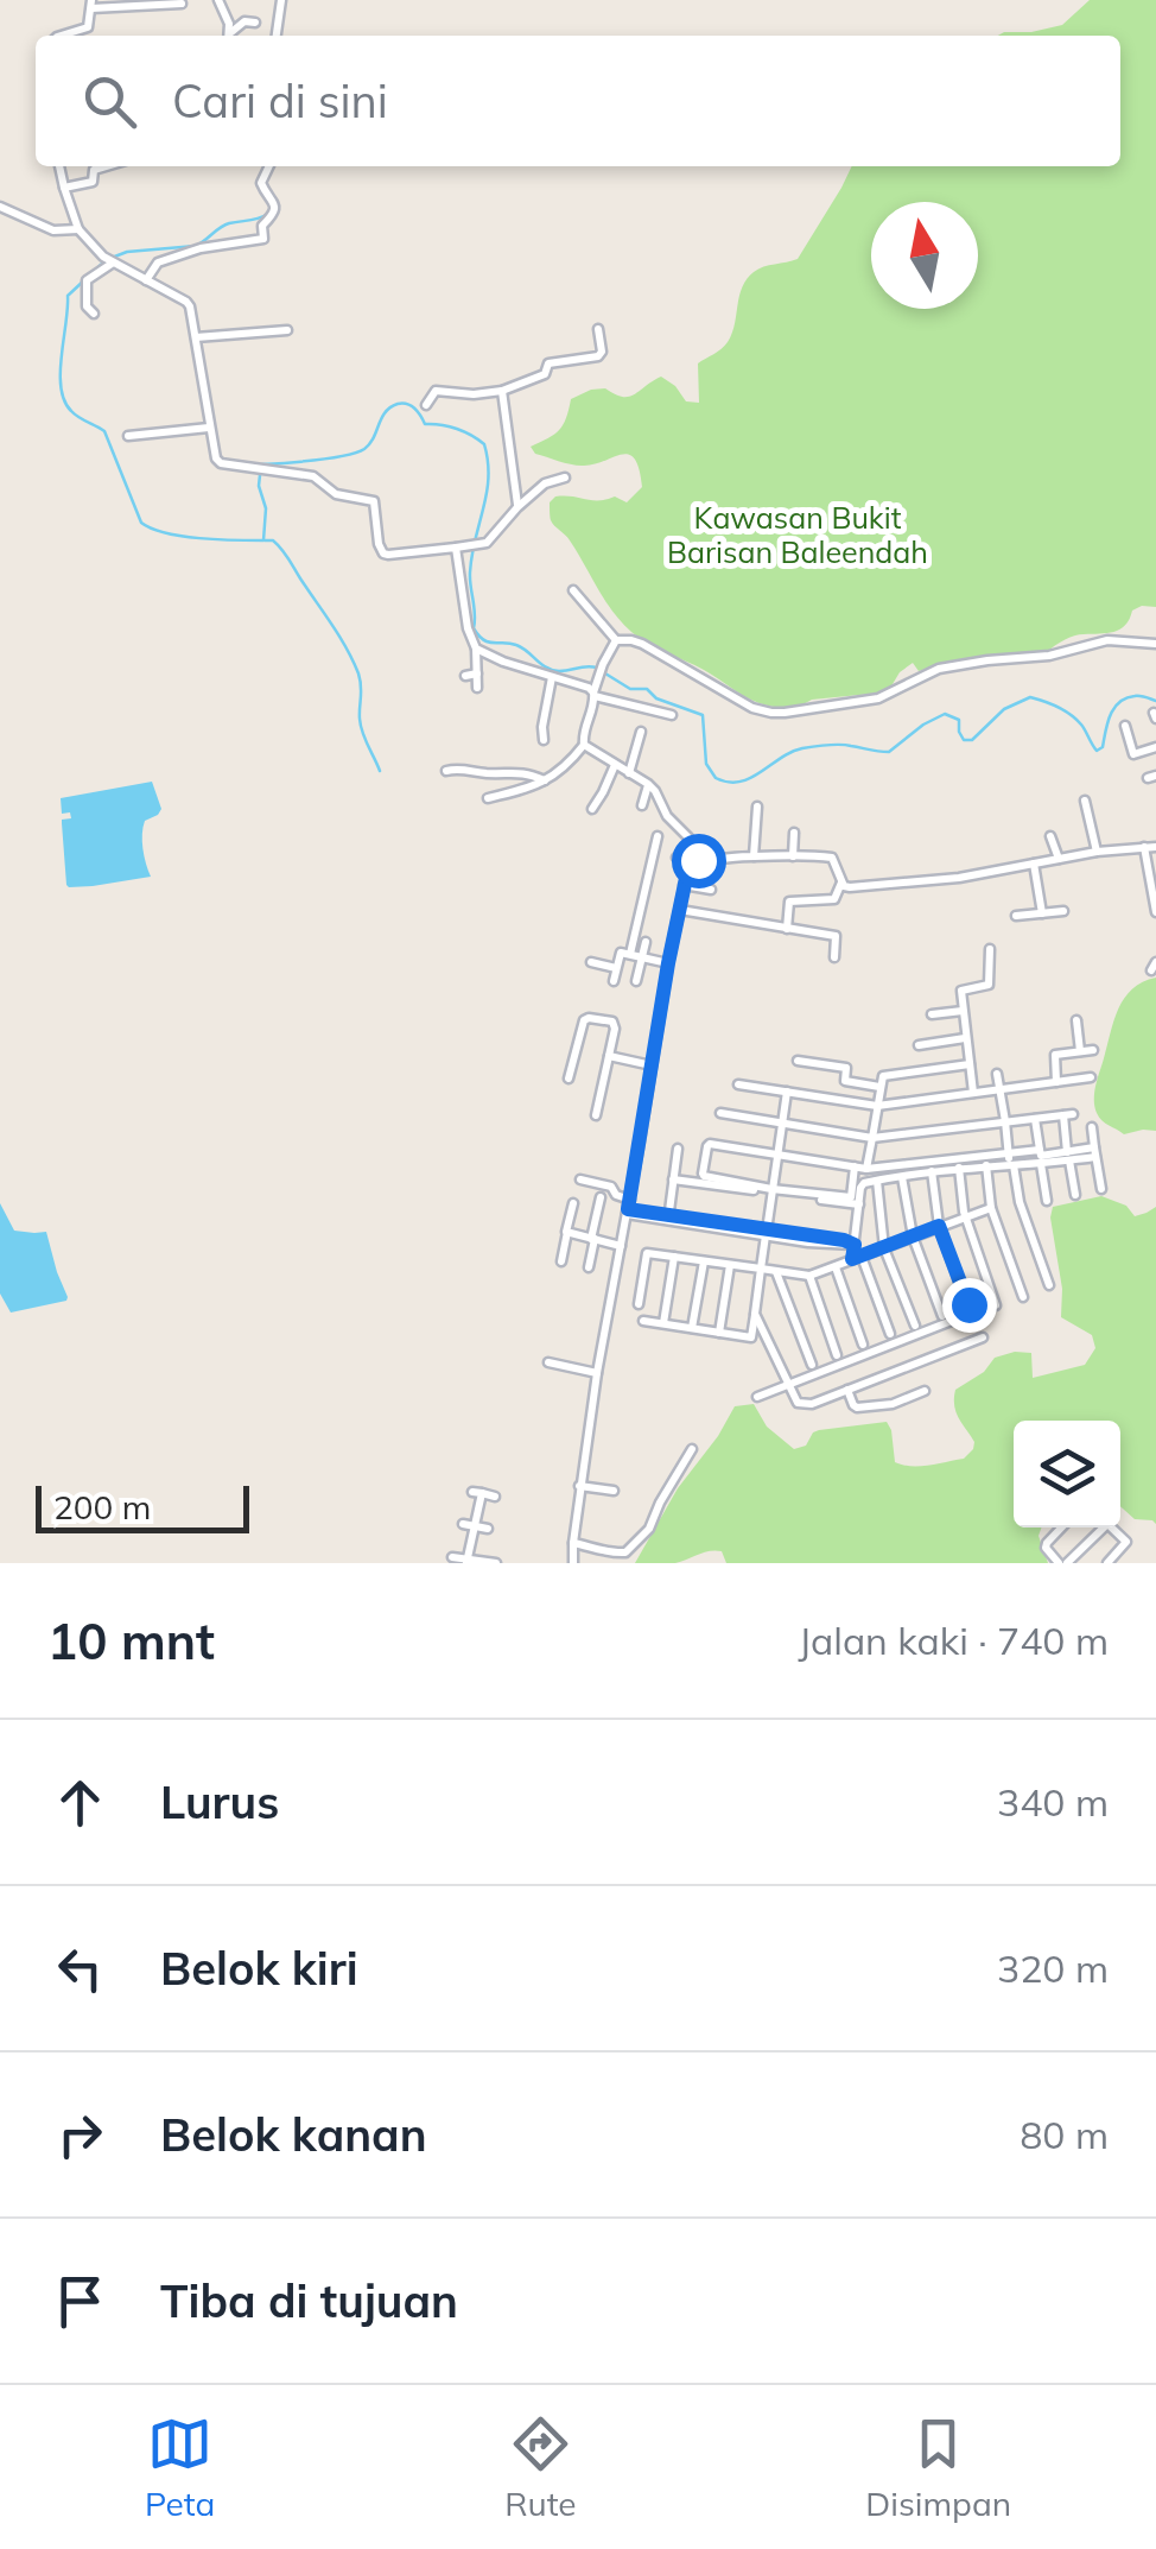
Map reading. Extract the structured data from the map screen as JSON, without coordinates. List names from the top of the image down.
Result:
{
  "parks": ["Kawasan Bukit Barisan Baleendah"],
  "scale_bar": "200 m",
  "north": "top",
  "page": {
    "search": "Cari di sini",
    "scale": "200 m",
    "heading": ["10 mnt", "Jalan kaki · 740 m"],
    "list": [
      ["Lurus", "340 m"],
      ["Belok kiri", "320 m"],
      ["Belok kanan", "80 m"],
      "Tiba di tujuan"
    ],
    "nav": ["Peta", "Rute", "Disimpan"]
  }
}
